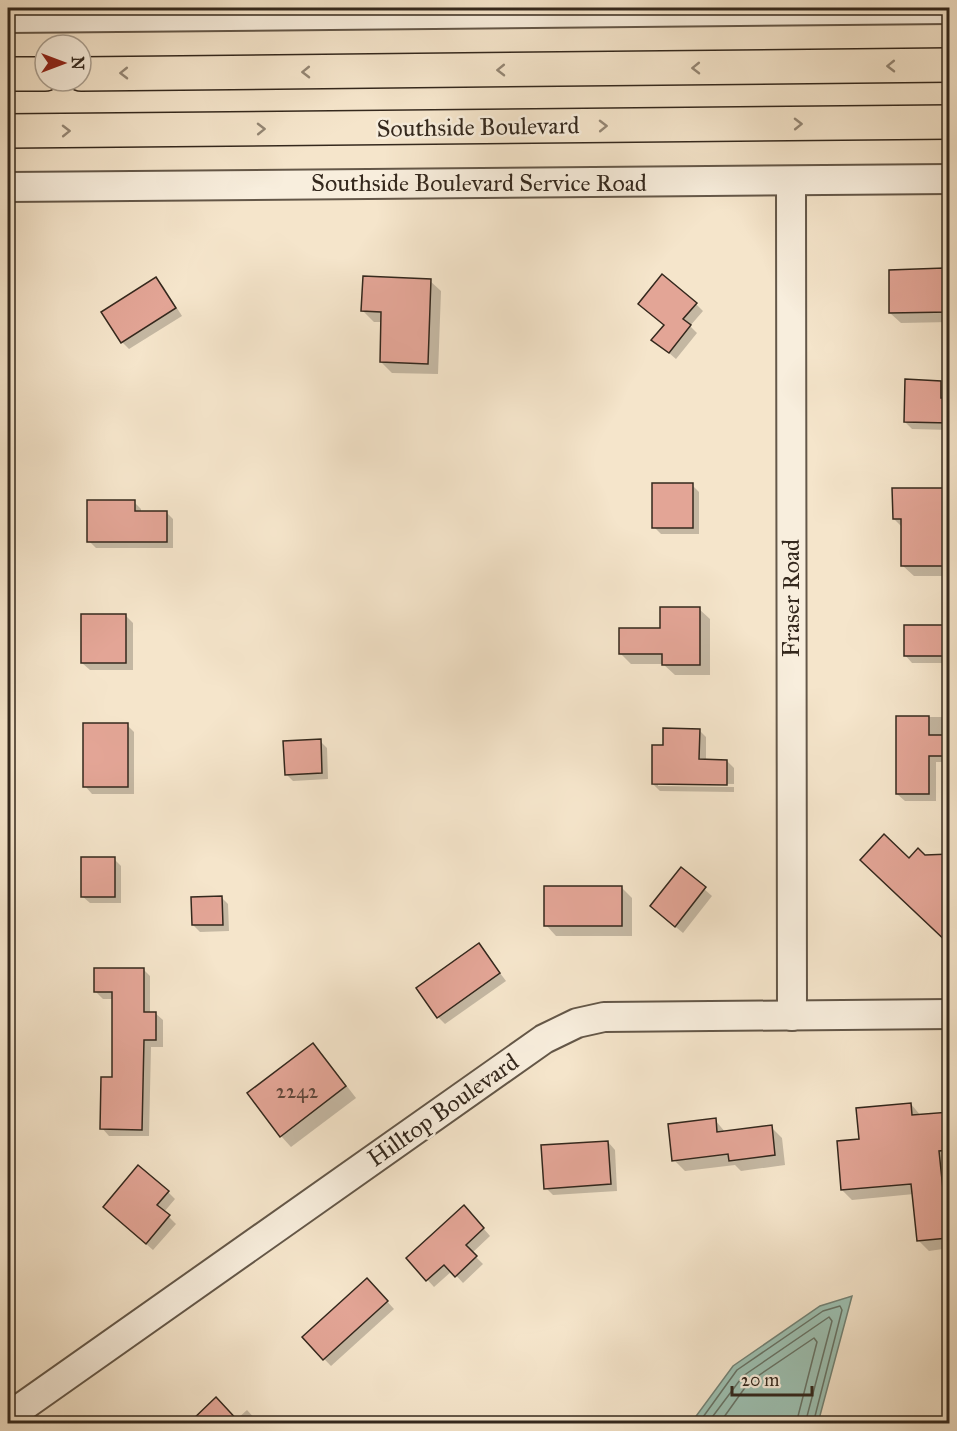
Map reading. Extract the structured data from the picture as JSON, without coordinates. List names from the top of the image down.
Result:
{
  "streets": {
    "highway": ["Southside Boulevard"],
    "street": ["Southside Boulevard Service Road", "Fraser Road", "Hilltop Boulevard"]
  },
  "crossings": [
    ["Southside Boulevard Service Road", "Fraser Road"],
    ["Fraser Road", "Hilltop Boulevard"]
  ],
  "house_numbers": ["2242"],
  "scale_bar": "20 m",
  "north": "right"
}
